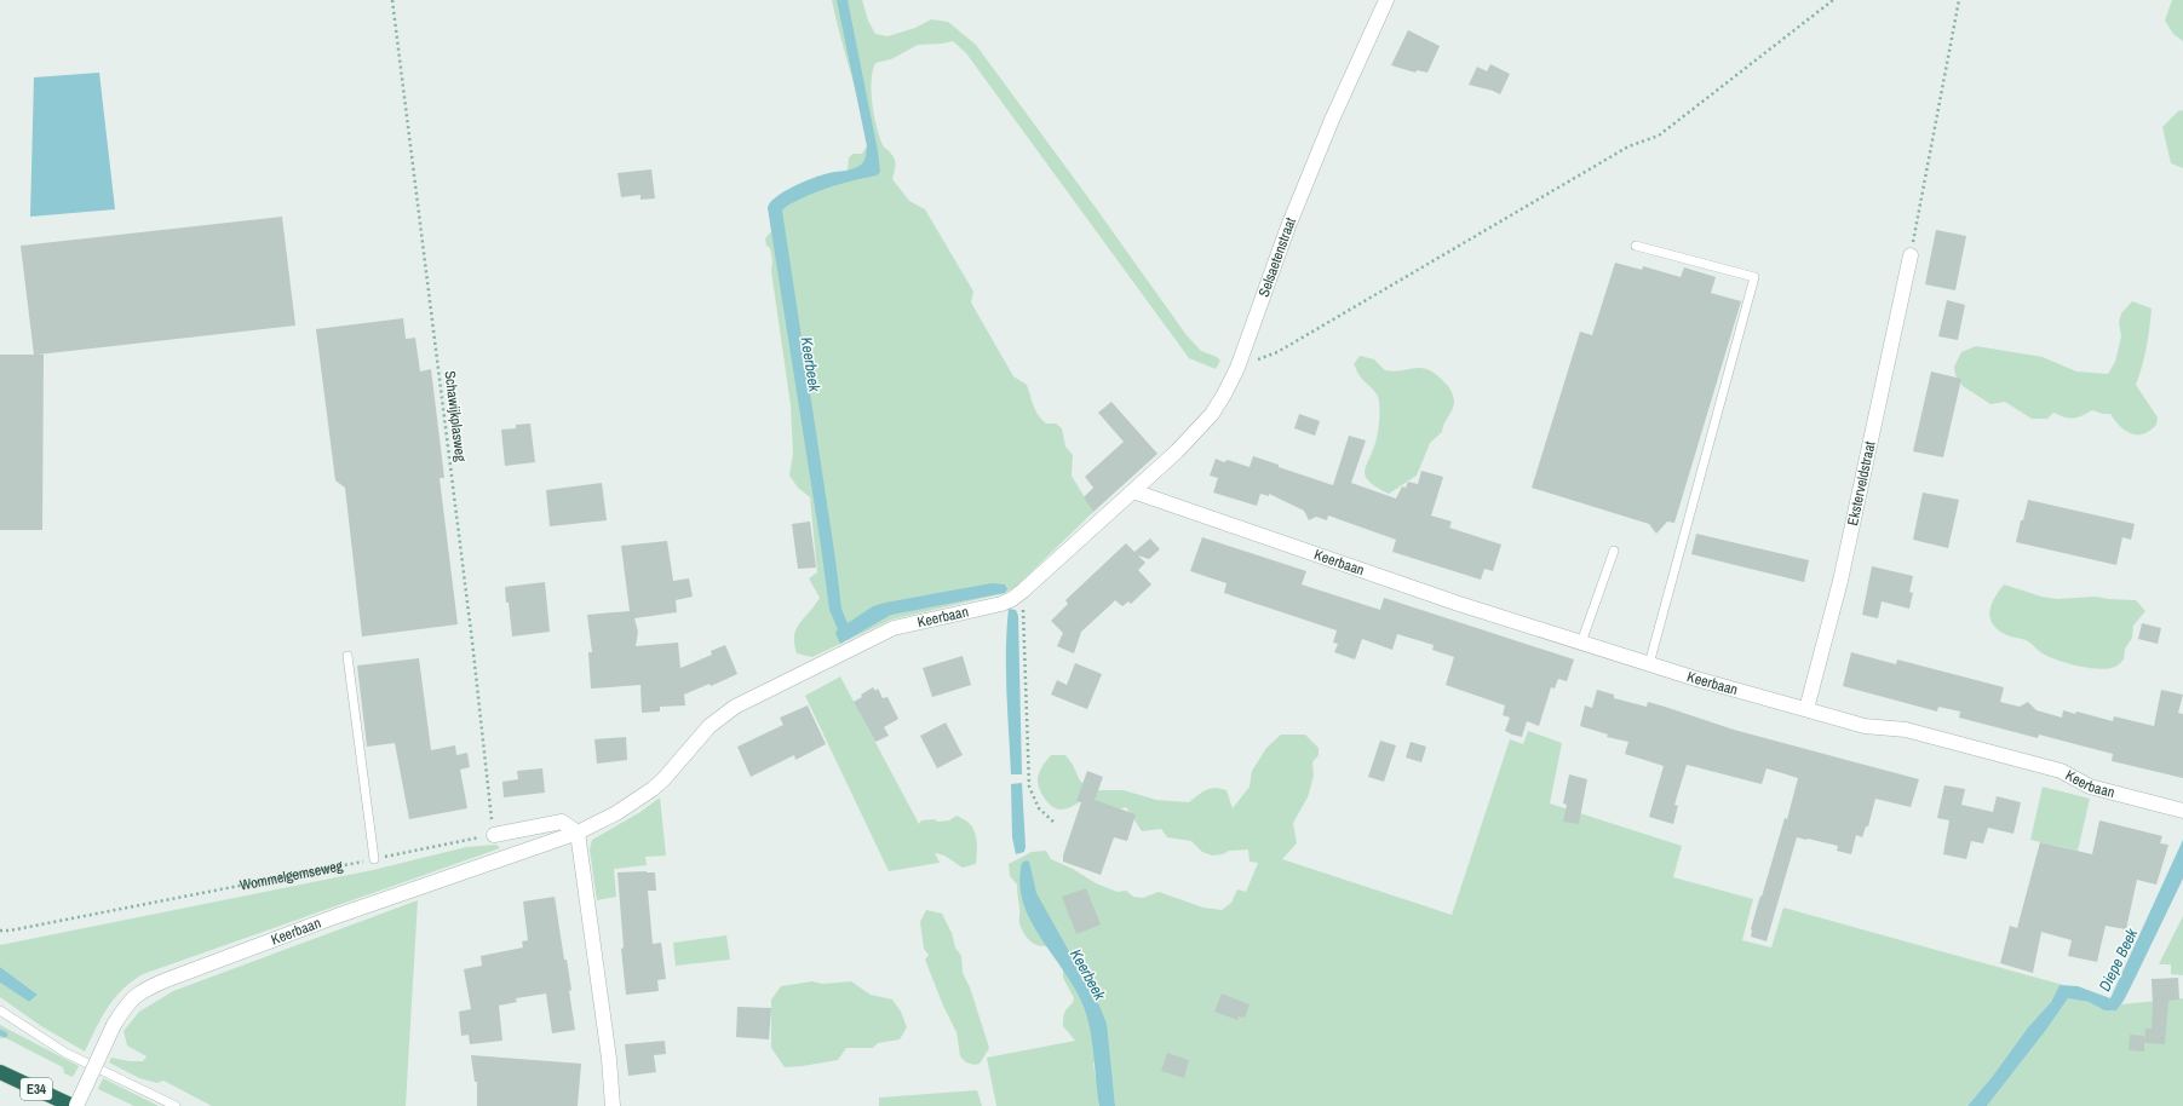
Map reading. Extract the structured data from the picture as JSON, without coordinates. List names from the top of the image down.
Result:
{
  "streets": {
    "highway": ["E34"],
    "street": ["Selsaetenstraat", "Eksterveldstraat", "Keerbaan"],
    "path": ["Schawijkplasweg", "Wommelgemseweg"]
  },
  "crossings": [
    ["Selsaetenstraat", "Keerbaan"],
    ["Schawijkplasweg", "Wommelgemseweg"],
    ["Eksterveldstraat", "Keerbaan"],
    ["Keerbaan", "E34"]
  ],
  "water": ["Keerbeek", "Diepe Beek"]
}
